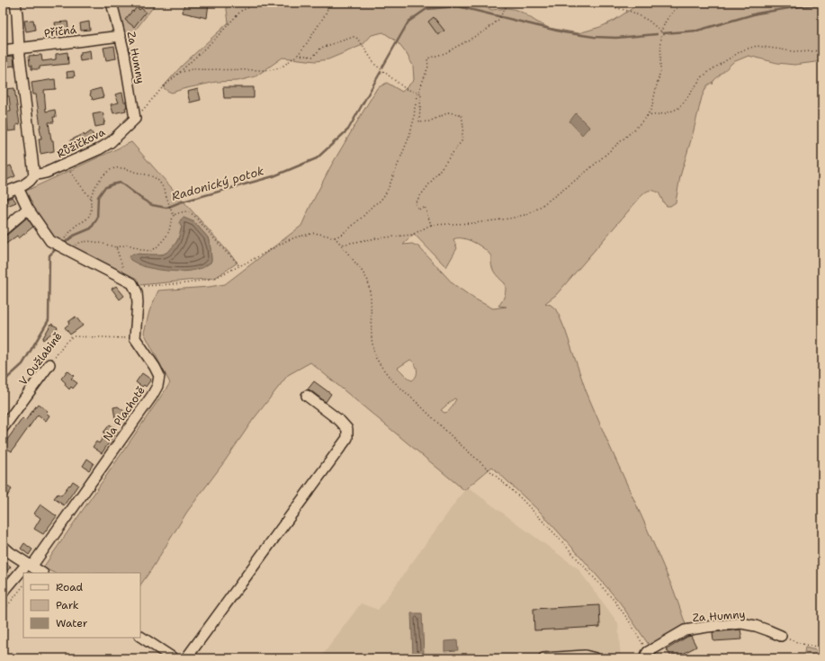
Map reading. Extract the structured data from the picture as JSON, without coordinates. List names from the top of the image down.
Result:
{
  "streets": {
    "street": [
      "Příčná",
      "Za Humny",
      "Růžičkova",
      "V Oužlabině",
      "Na Plachotě"
    ]
  },
  "crossings": [
    ["Příčná", "Za Humny"],
    ["Za Humny", "Růžičkova"],
    ["V Oužlabině", "Na Plachotě"]
  ],
  "water": ["Radonický potok"],
  "legend": ["Road", "Park", "Water"]
}
